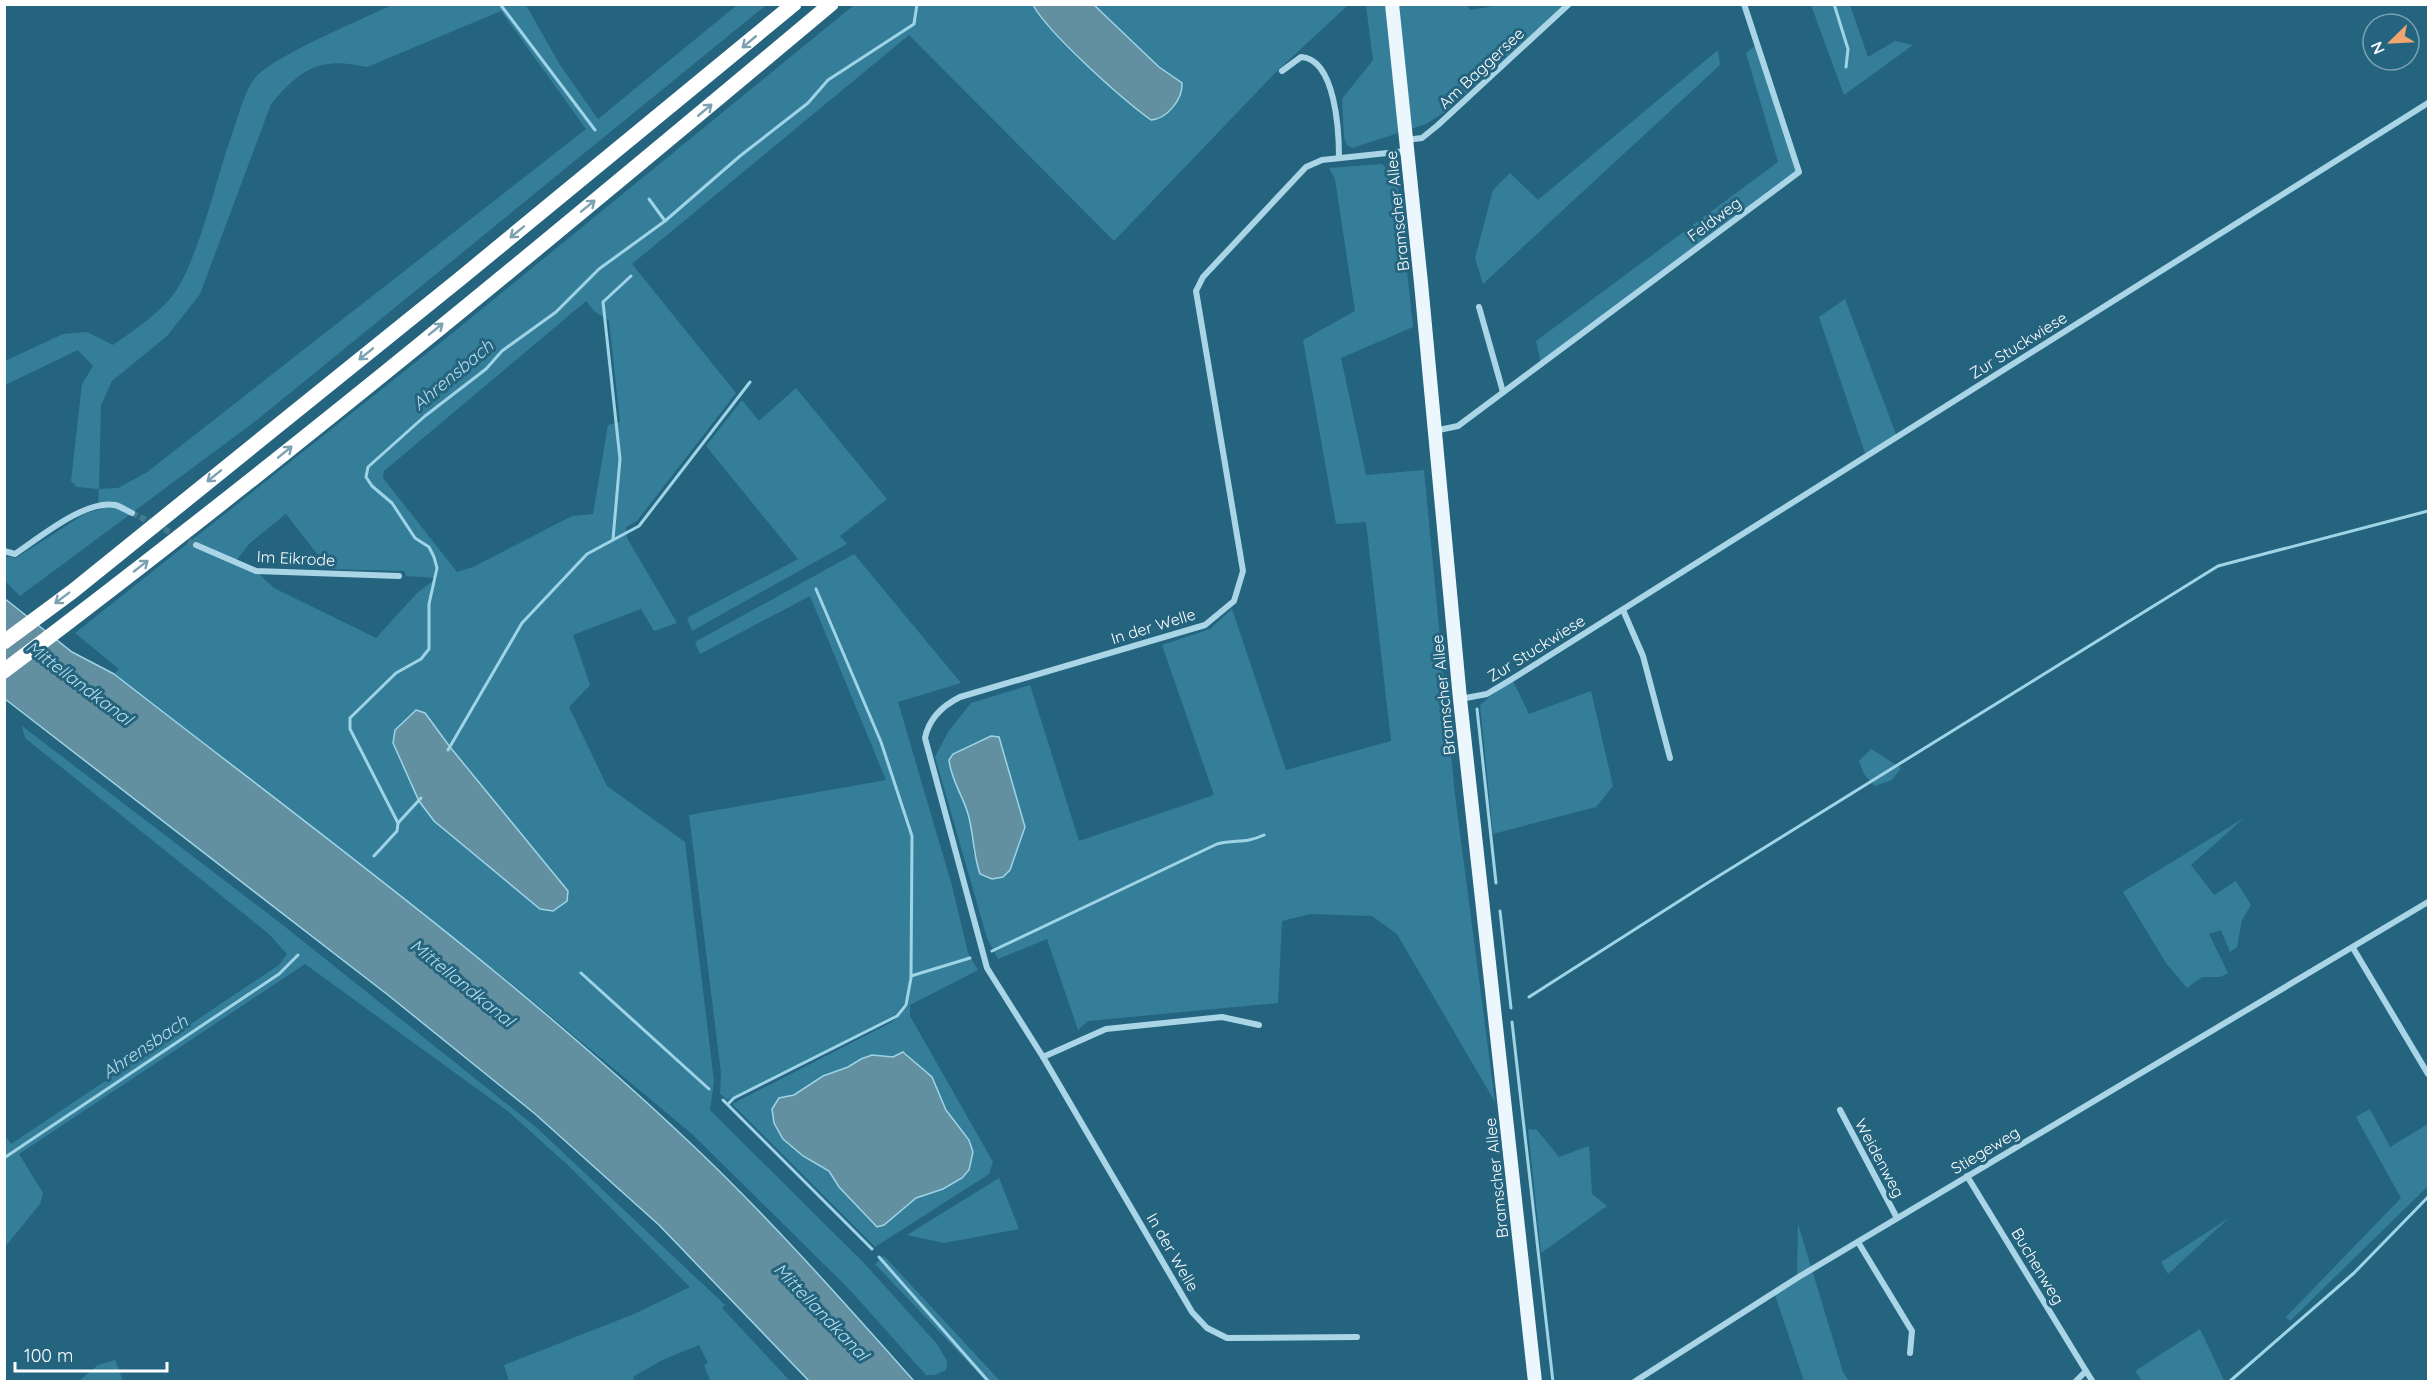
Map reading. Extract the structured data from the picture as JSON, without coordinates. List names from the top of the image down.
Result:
{
  "streets": {
    "main road": ["Bramscher Allee"],
    "street": [
      "Am Baggersee",
      "Feldweg",
      "Zur Stuckwiese",
      "Im Eikrode",
      "In der Welle",
      "Stiegeweg",
      "Weidenweg",
      "Buchenweg"
    ]
  },
  "crossings": [
    ["Am Baggersee", "Bramscher Allee"],
    ["Am Baggersee", "In der Welle"],
    ["Bramscher Allee", "Feldweg"],
    ["Bramscher Allee", "Zur Stuckwiese"],
    ["Bramscher Allee", "In der Welle"],
    ["Stiegeweg", "Weidenweg"],
    ["Stiegeweg", "Buchenweg"]
  ],
  "water": ["Ahrensbach", "Mittellandkanal"],
  "scale_bar": "100 m",
  "north": "bottom left"
}
